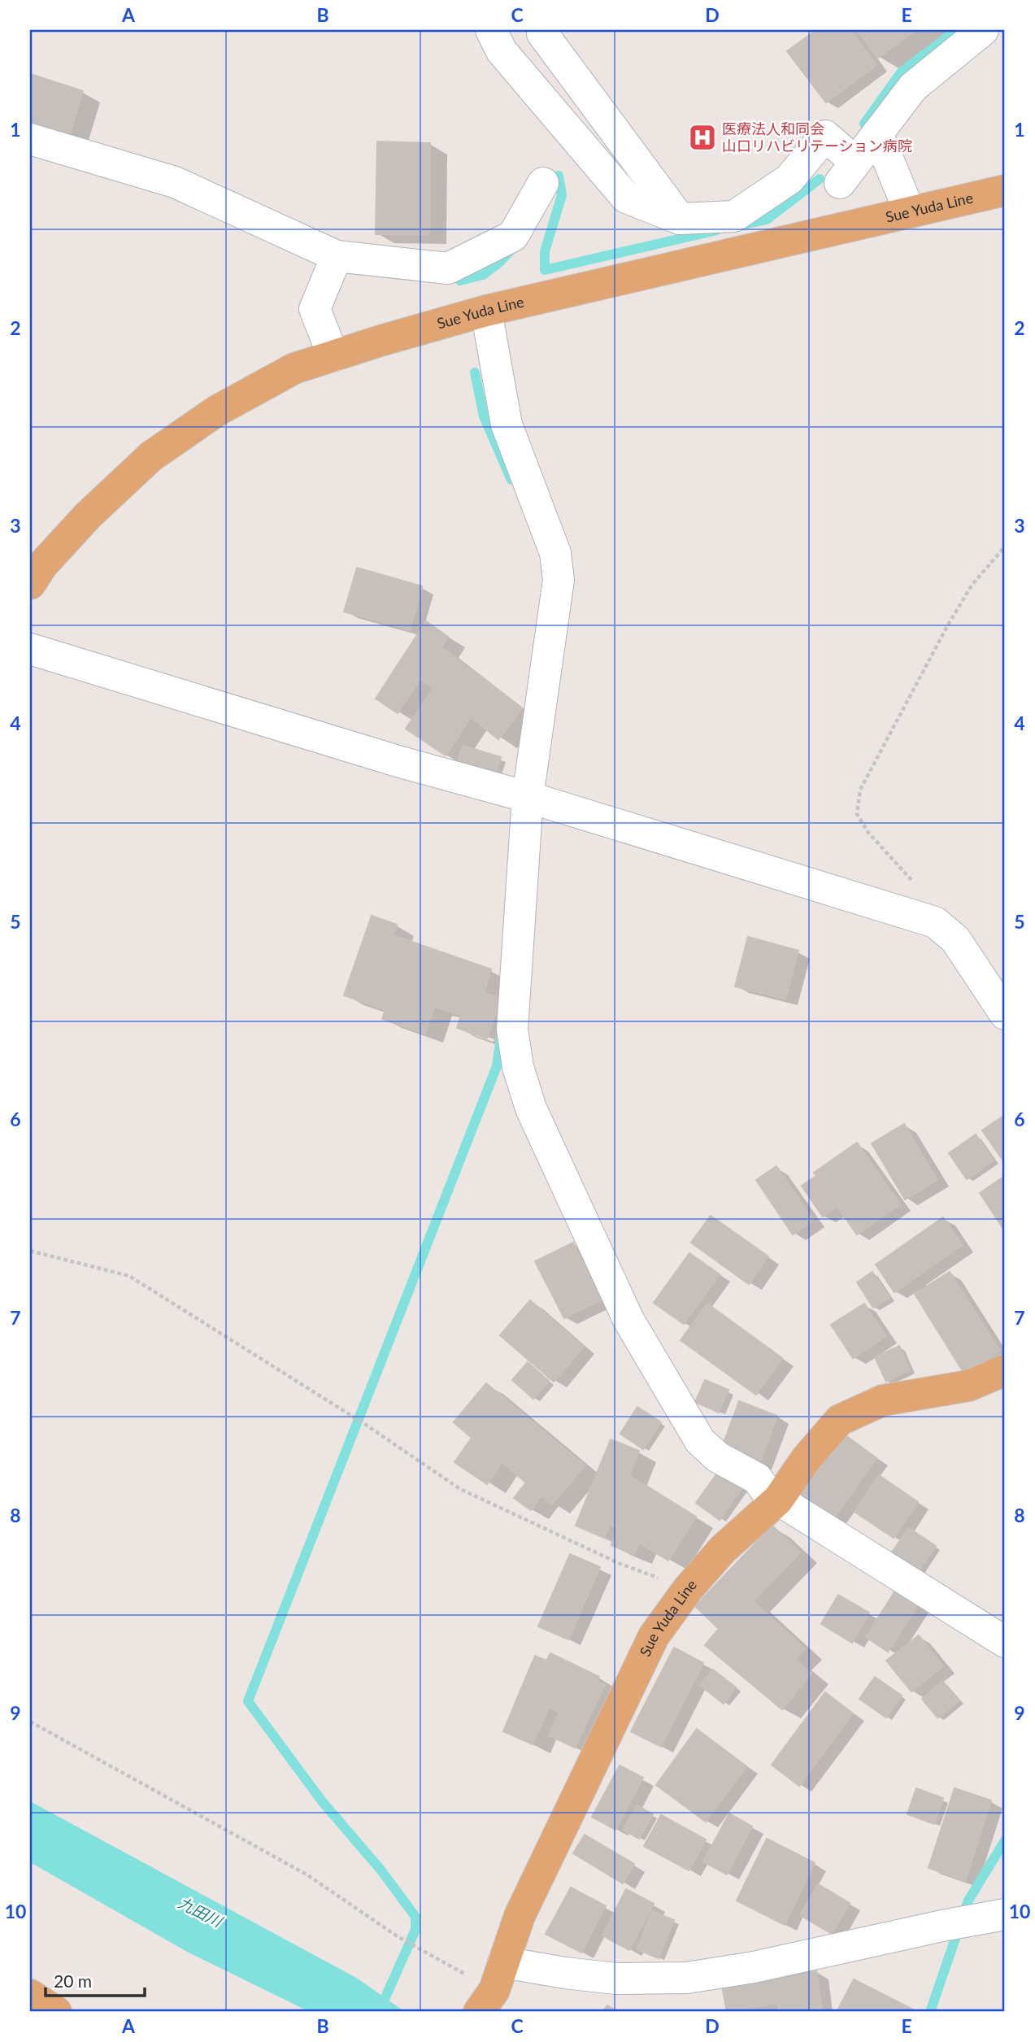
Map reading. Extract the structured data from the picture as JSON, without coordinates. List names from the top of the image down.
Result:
{
  "streets": {
    "main road": ["Sue Yuda Line"]
  },
  "water": ["九田川"],
  "places": {
    "hospital": ["医療法人和同会 山口リハビリテーション病院"]
  },
  "scale_bar": "20 m",
  "grid": {
    "columns": [
      "A",
      "B",
      "C",
      "D",
      "E"
    ],
    "rows": [
      "1",
      "2",
      "3",
      "4",
      "5",
      "6",
      "7",
      "8",
      "9",
      "10"
    ]
  }
}
